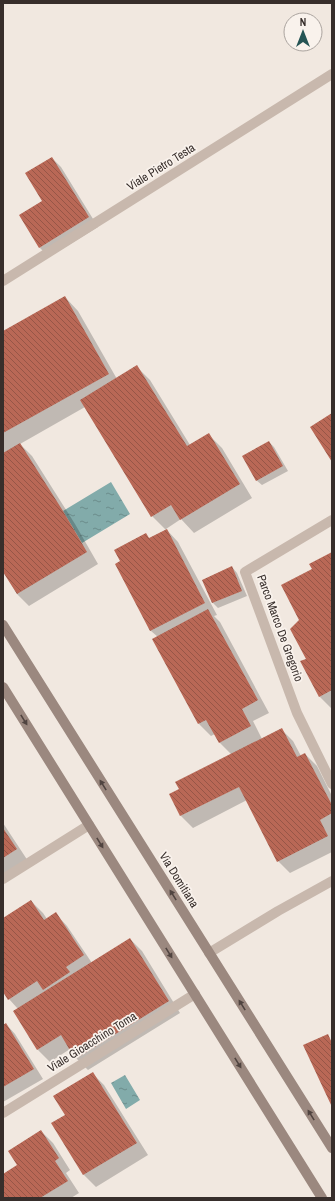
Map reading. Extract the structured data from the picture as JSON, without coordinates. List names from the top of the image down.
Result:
{
  "streets": {
    "main road": ["Via Domitiana"],
    "street": ["Viale Pietro Testa", "Parco Marco De Gregorio", "Viale Gioacchino Toma"]
  },
  "north": "top"
}
